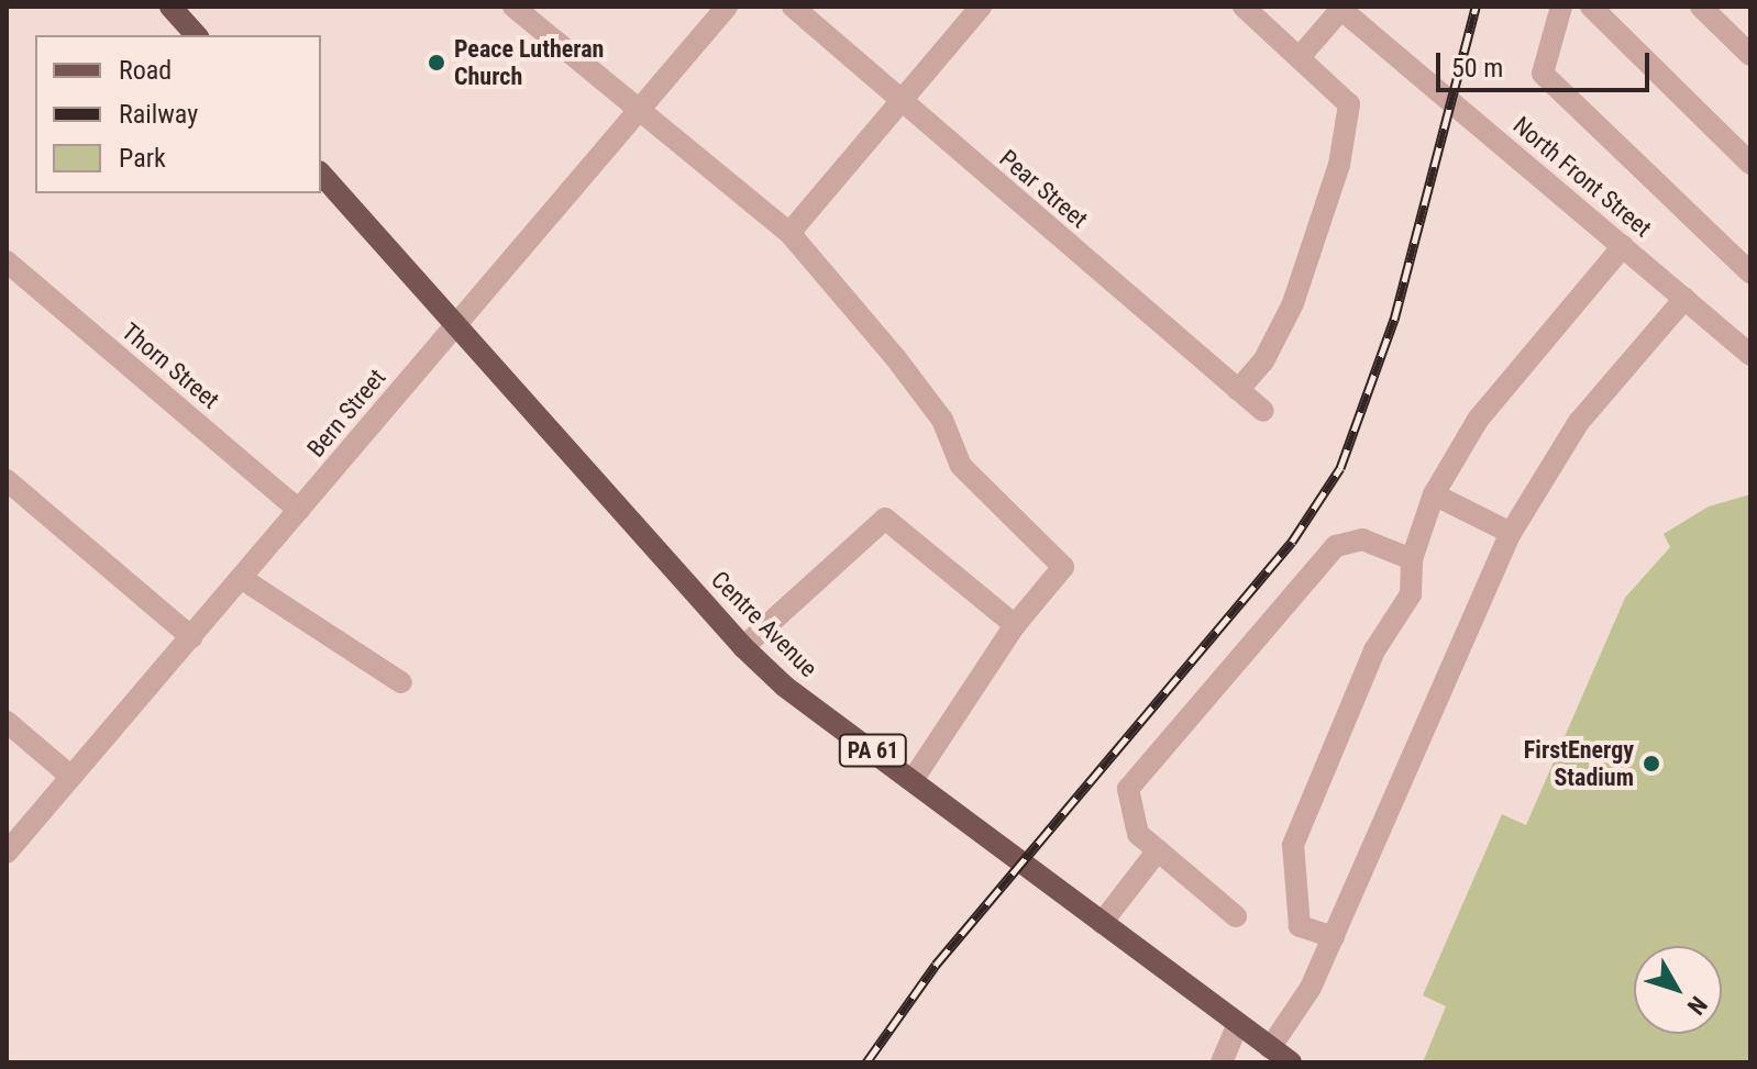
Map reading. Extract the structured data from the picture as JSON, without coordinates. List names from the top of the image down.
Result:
{
  "streets": {
    "main road": ["Centre Avenue", "PA 61"],
    "street": [
      "North Front Street",
      "Pear Street",
      "Thorn Street",
      "Bern Street"
    ]
  },
  "crossings": [
    ["Thorn Street", "Bern Street"],
    ["Bern Street", "Centre Avenue"]
  ],
  "places": ["Peace Lutheran Church", "FirstEnergy Stadium"],
  "legend": ["Road", "Railway", "Park"],
  "scale_bar": "50 m",
  "north": "bottom right"
}
